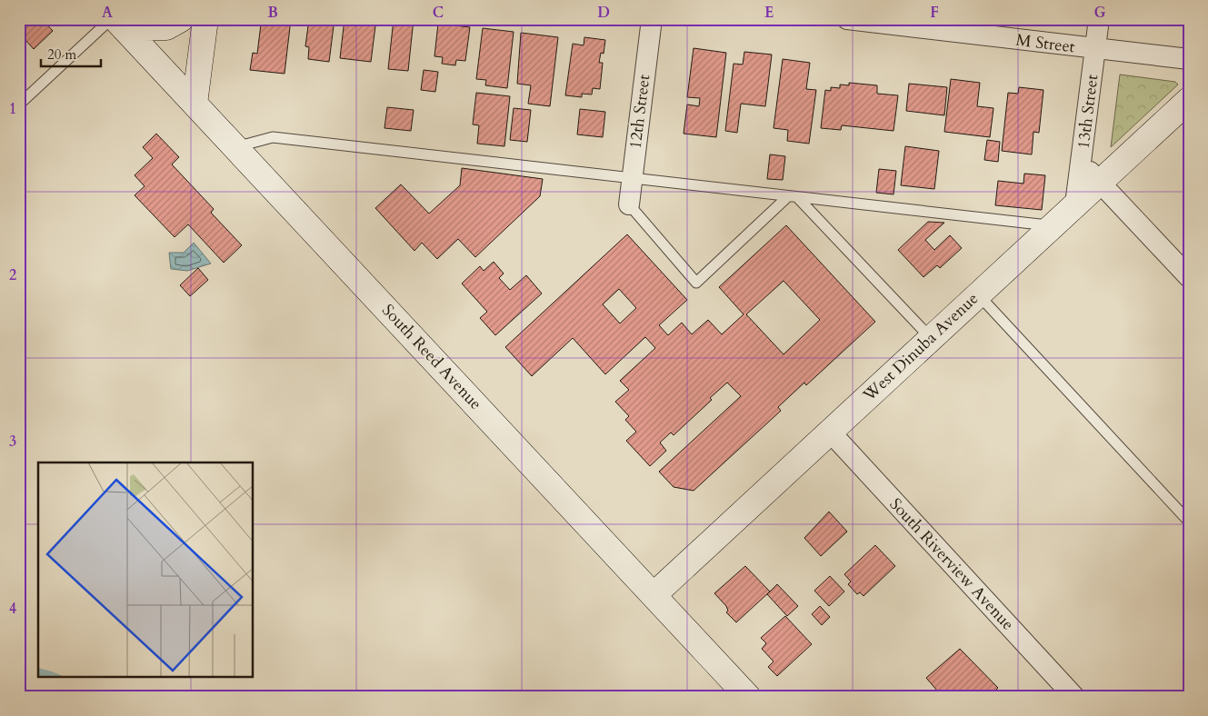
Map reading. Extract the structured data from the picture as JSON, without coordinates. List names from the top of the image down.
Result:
{
  "streets": {
    "street": [
      "M Street",
      "12th Street",
      "13th Street",
      "West Dinuba Avenue",
      "South Reed Avenue",
      "South Riverview Avenue"
    ]
  },
  "crossings": [
    ["M Street", "13th Street"],
    ["13th Street", "West Dinuba Avenue"],
    ["West Dinuba Avenue", "South Reed Avenue"],
    ["West Dinuba Avenue", "South Riverview Avenue"]
  ],
  "scale_bar": "20 m",
  "grid": {
    "columns": [
      "A",
      "B",
      "C",
      "D",
      "E",
      "F",
      "G"
    ],
    "rows": [
      "1",
      "2",
      "3",
      "4"
    ]
  }
}
